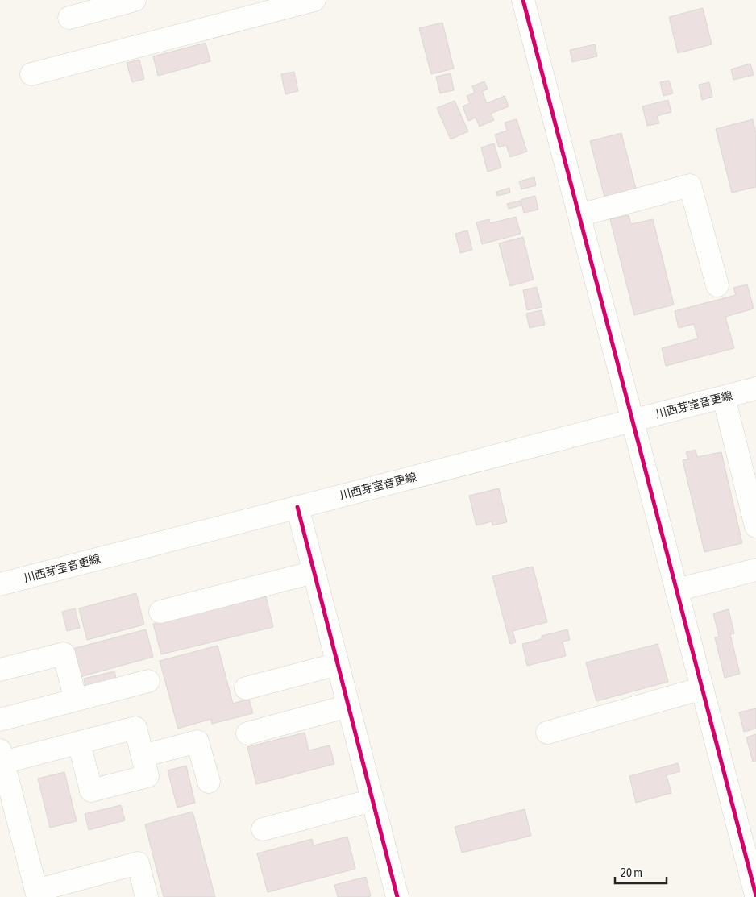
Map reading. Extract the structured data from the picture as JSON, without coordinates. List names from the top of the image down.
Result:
{
  "streets": {
    "street": ["川西芽室音更線"]
  },
  "scale_bar": "20 m"
}
